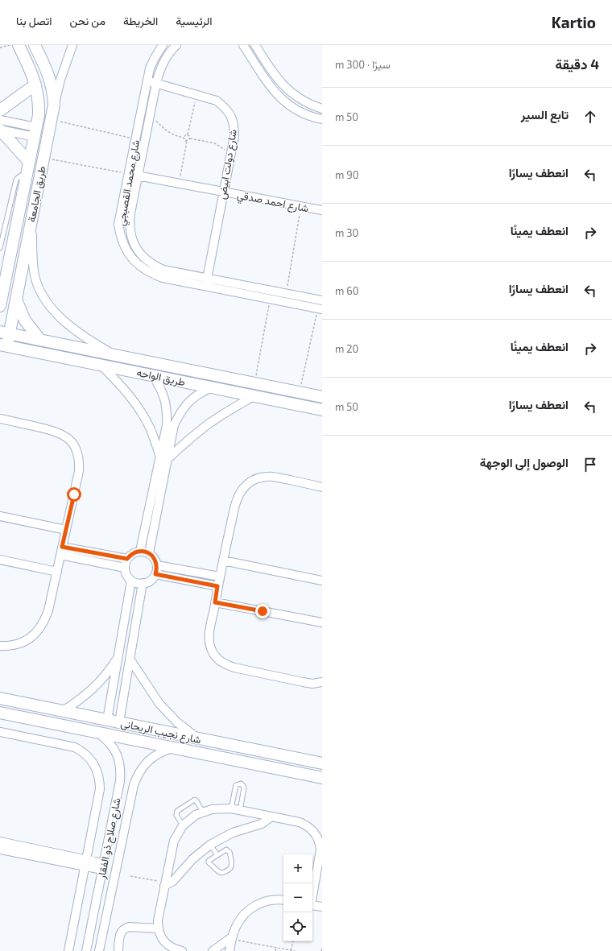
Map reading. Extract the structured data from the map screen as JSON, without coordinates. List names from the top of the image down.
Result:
{
  "streets": {
    "street": [
      "شارع دولت ابيض",
      "شارع محمد القصبجي",
      "طريق الجامعة",
      "شارع احمد صدقي",
      "طريق الواحه",
      "شارع نجيب الريحانى",
      "شارع صلاح ذو الفقار"
    ]
  },
  "crossings": [
    ["شارع دولت ابيض", "شارع محمد القصبجي"],
    ["شارع دولت ابيض", "شارع احمد صدقي"],
    ["شارع محمد القصبجي", "شارع احمد صدقي"],
    ["طريق الجامعة", "طريق الواحه"],
    ["شارع نجيب الريحانى", "شارع صلاح ذو الفقار"]
  ],
  "page": {
    "header": "Kartio",
    "nav": [
      "الرئيسية",
      "الخريطة",
      "من نحن",
      "اتصل بنا"
    ],
    "heading": ["4 دقيقة", "سيرًا · 300 m"],
    "list": [
      ["تابع السير", "50 m"],
      ["انعطف يسارًا", "90 m"],
      ["انعطف يمينًا", "30 m"],
      ["انعطف يسارًا", "60 m"],
      ["انعطف يمينًا", "20 m"],
      ["انعطف يسارًا", "50 m"],
      "الوصول إلى الوجهة"
    ],
    "map_buttons": ["+", "−"]
  }
}
